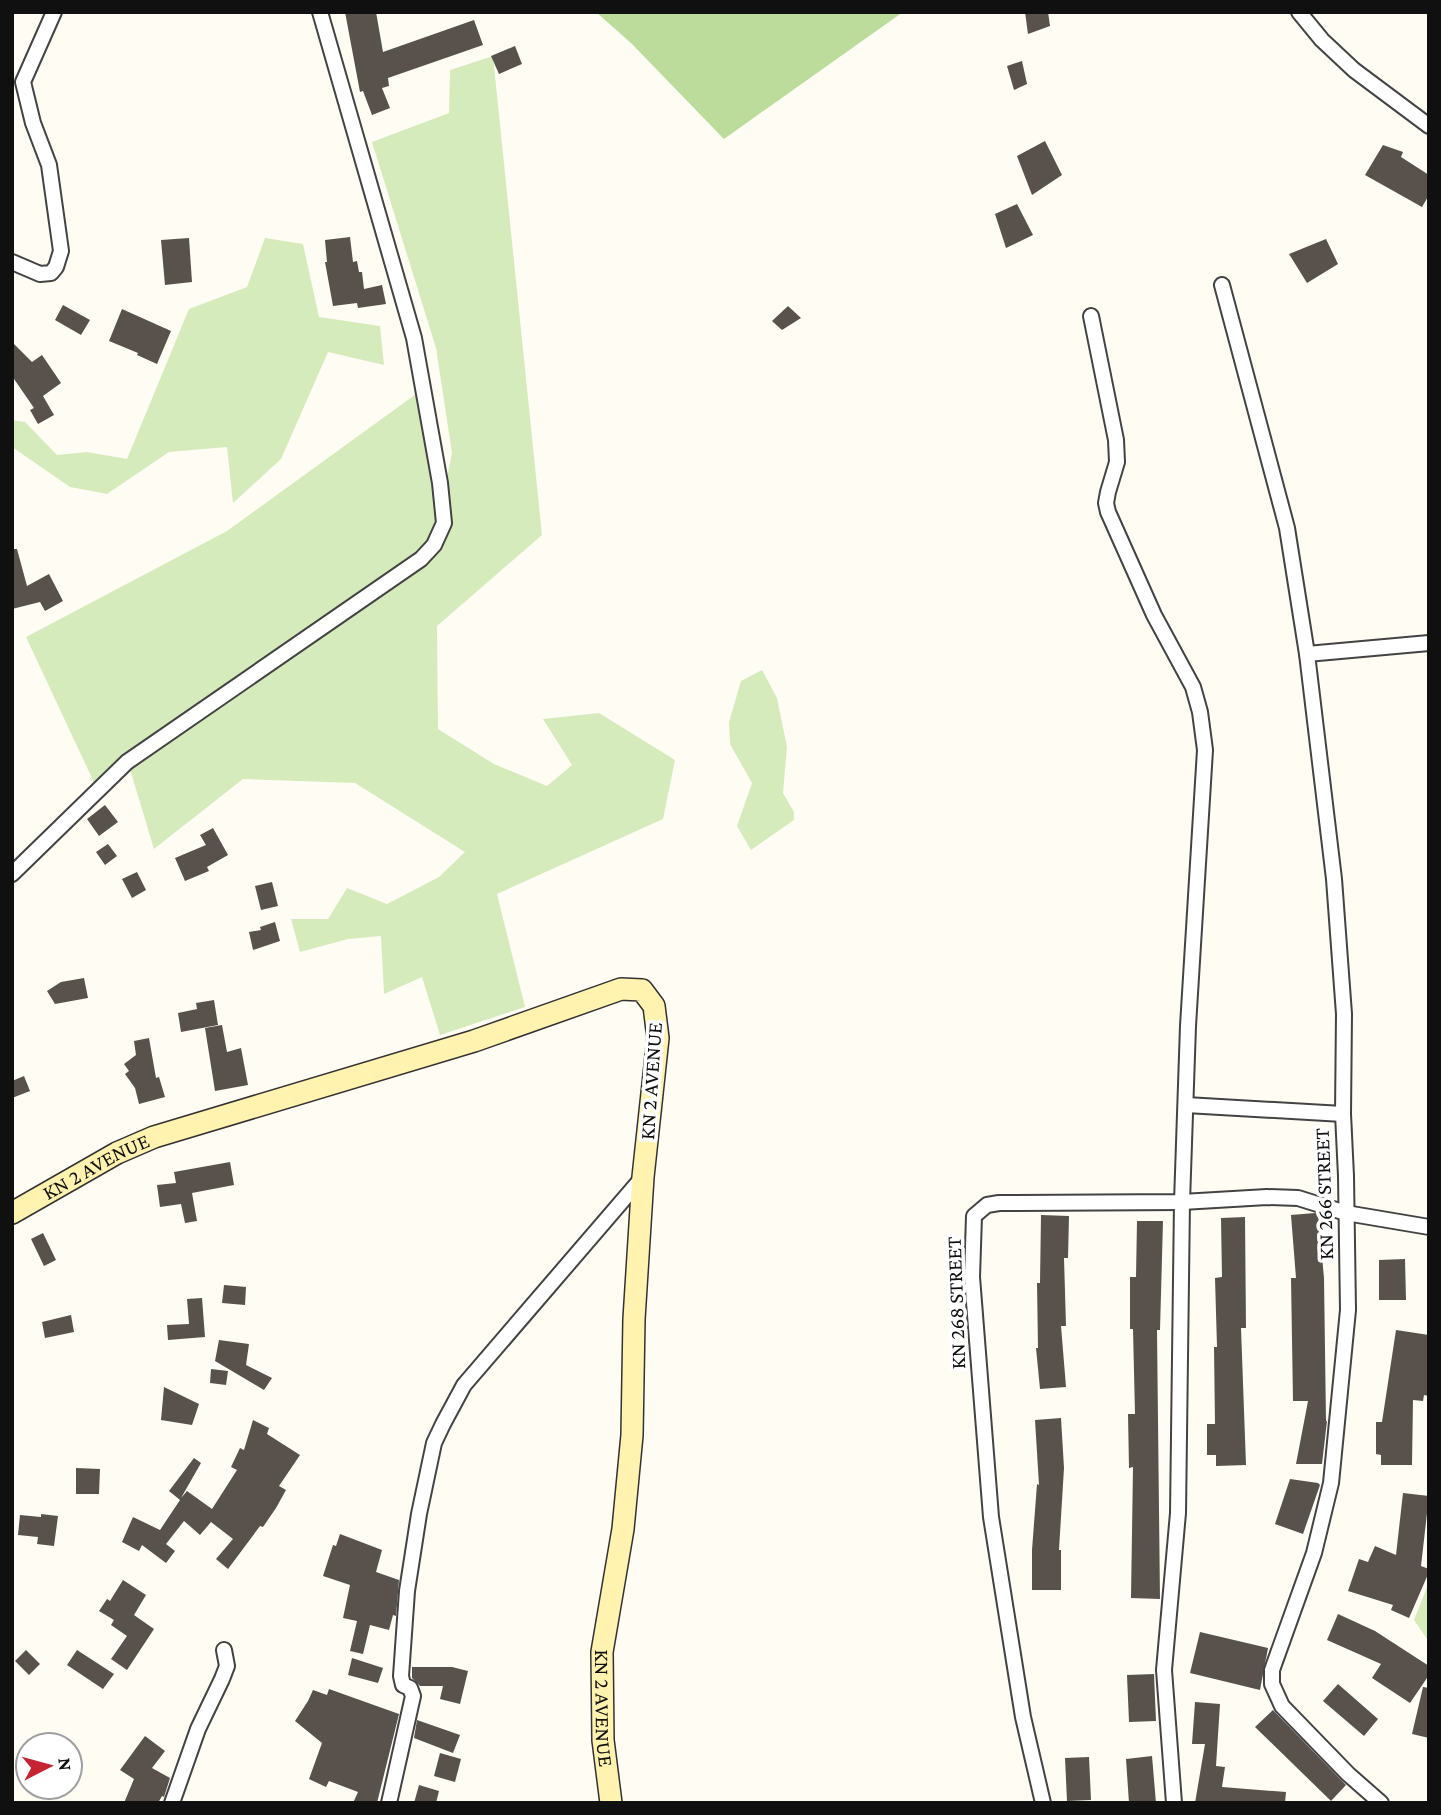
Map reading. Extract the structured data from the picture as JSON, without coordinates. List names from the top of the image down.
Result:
{
  "streets": {
    "main road": ["KN 2 AVENUE"],
    "street": ["KN 266 STREET", "KN 268 STREET"]
  },
  "crossings": [
    ["KN 266 STREET", "KN 268 STREET"]
  ],
  "north": "right"
}
